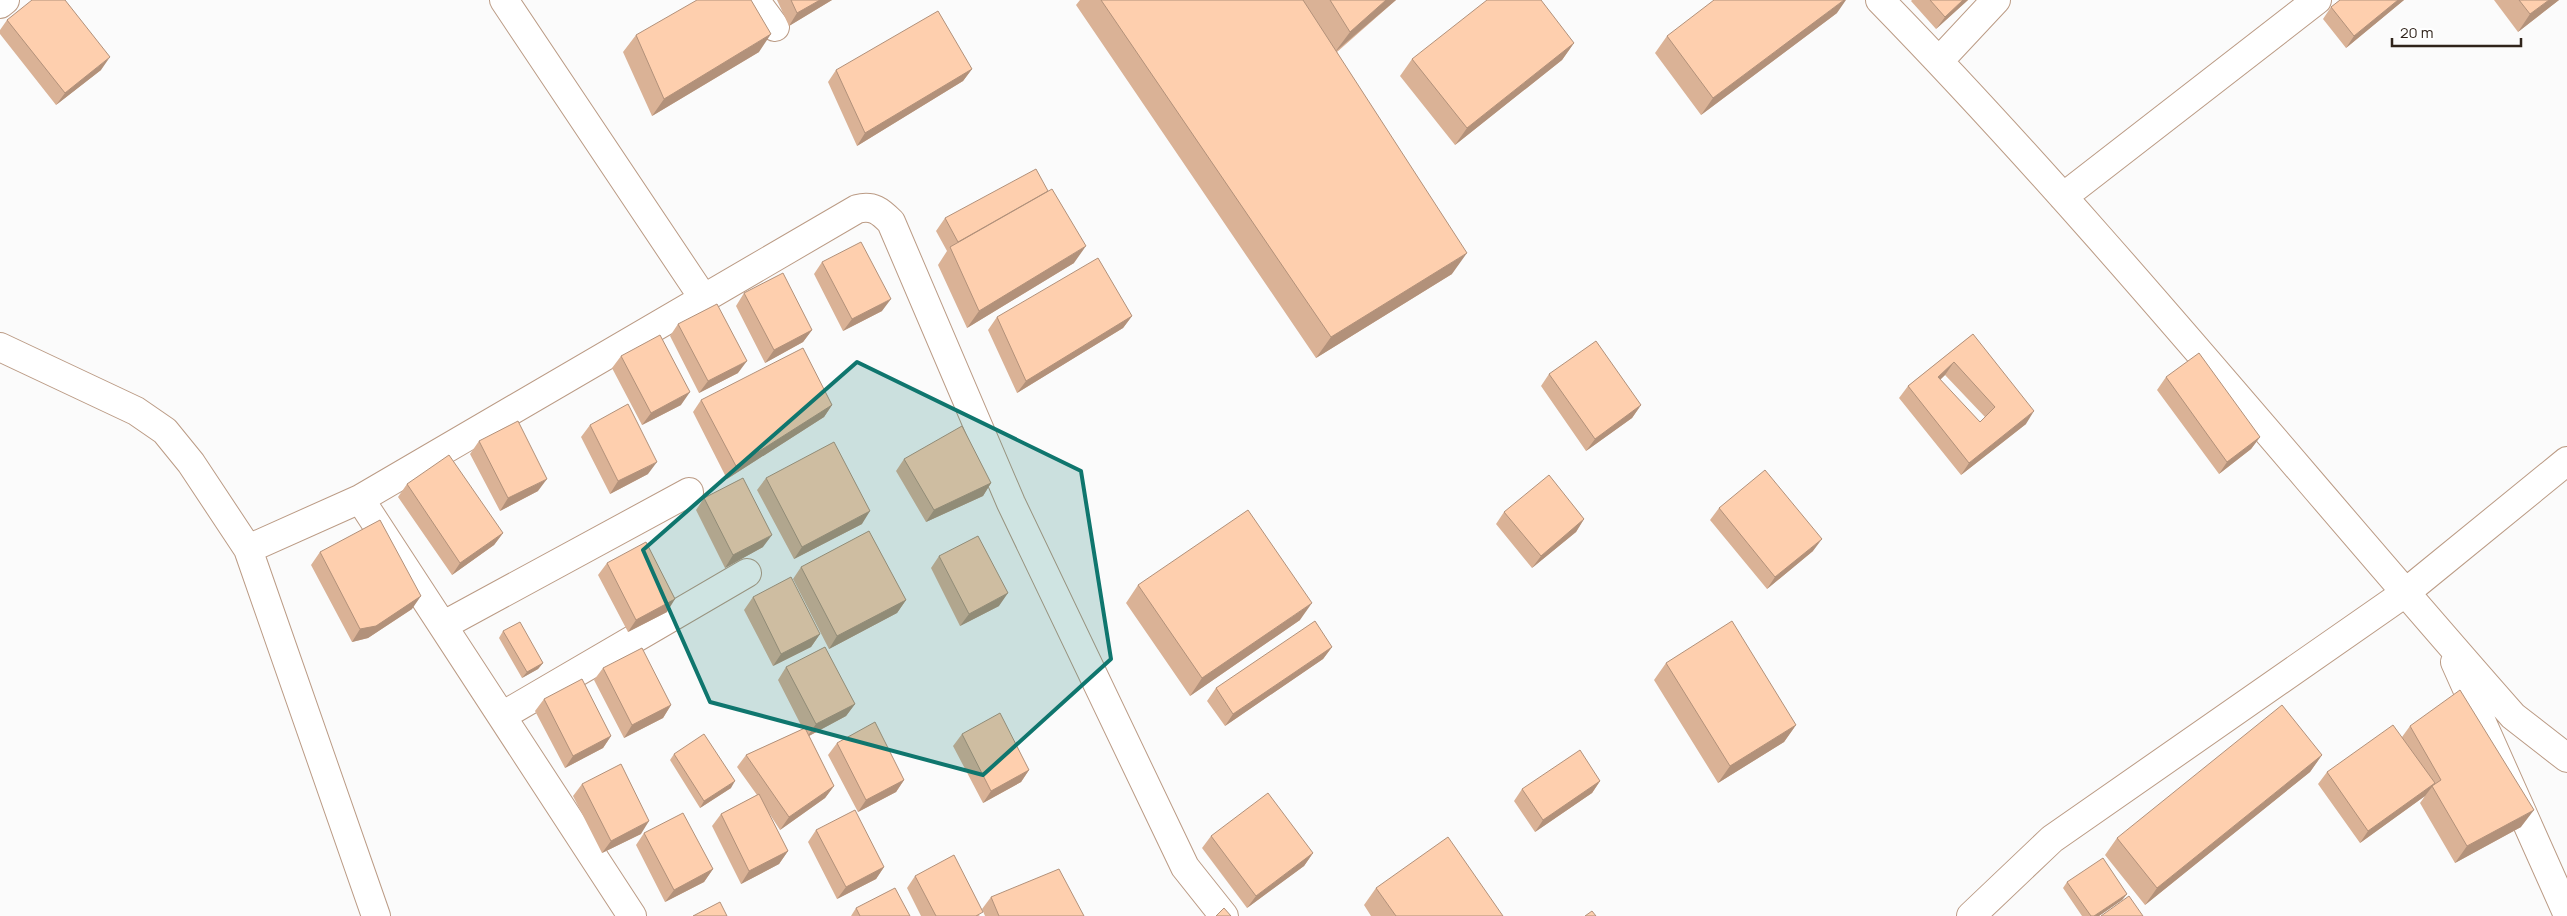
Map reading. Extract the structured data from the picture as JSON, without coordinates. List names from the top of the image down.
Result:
{
  "scale_bar": "20 m"
}
